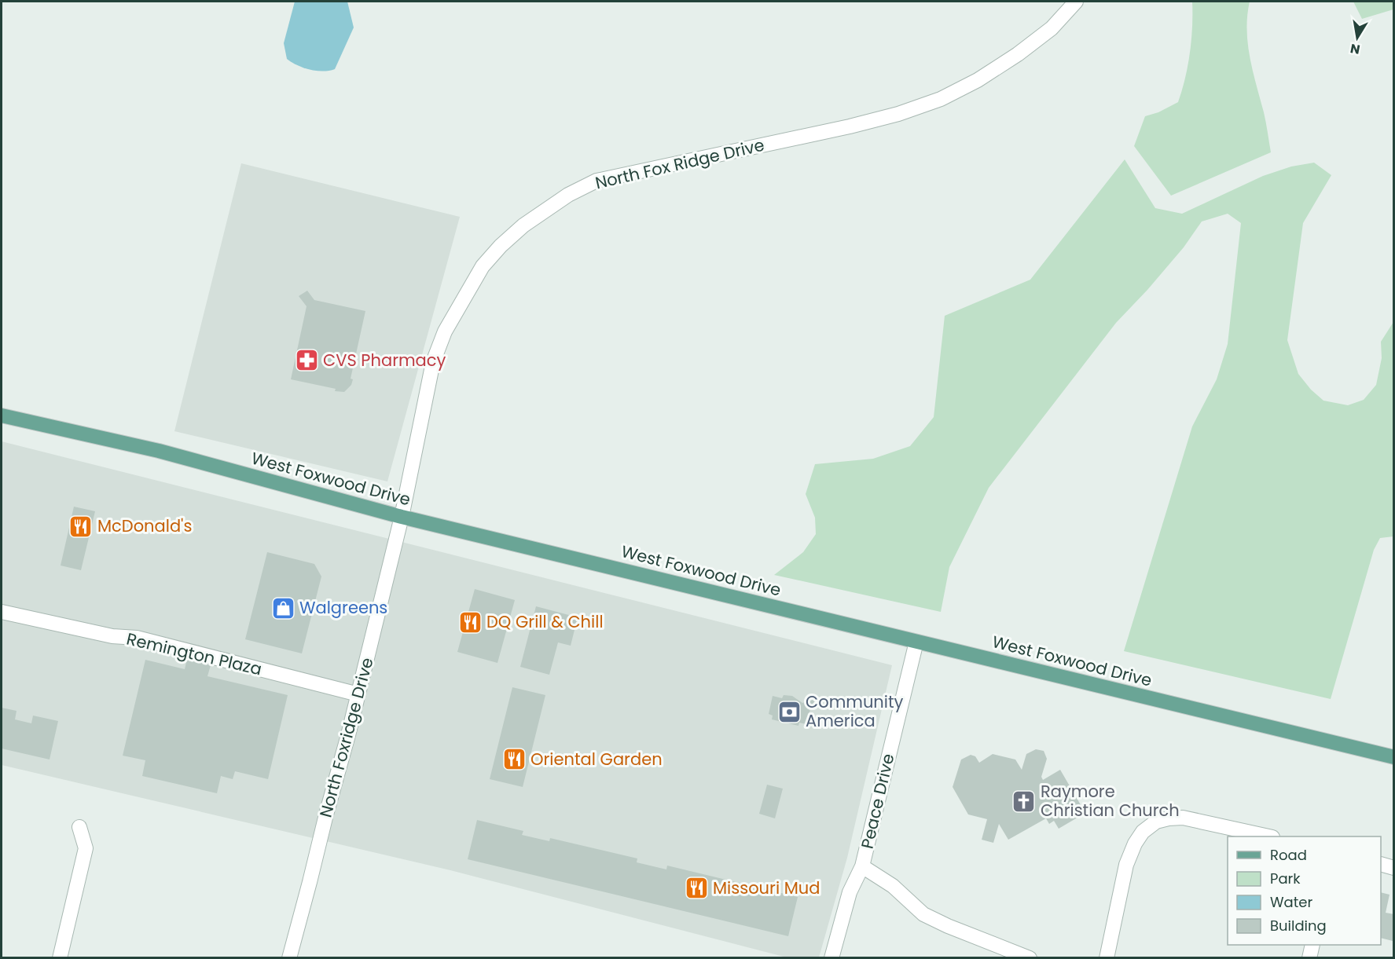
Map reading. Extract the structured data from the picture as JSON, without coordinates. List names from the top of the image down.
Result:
{
  "streets": {
    "main road": ["West Foxwood Drive"],
    "street": [
      "North Fox Ridge Drive",
      "Remington Plaza",
      "North Foxridge Drive",
      "Peace Drive"
    ]
  },
  "crossings": [
    ["North Fox Ridge Drive", "West Foxwood Drive"],
    ["North Fox Ridge Drive", "North Foxridge Drive"],
    ["West Foxwood Drive", "North Foxridge Drive"],
    ["West Foxwood Drive", "Peace Drive"],
    ["Remington Plaza", "North Foxridge Drive"]
  ],
  "places": {
    "pharmacy": ["CVS Pharmacy"],
    "restaurant": [
      "McDonald's",
      "DQ Grill & Chill",
      "Oriental Garden",
      "Missouri Mud"
    ],
    "shop": ["Walgreens"],
    "bank": ["Community America"],
    "church": ["Raymore Christian Church"]
  },
  "legend": [
    "Road",
    "Park",
    "Water",
    "Building"
  ],
  "north": "bottom"
}
